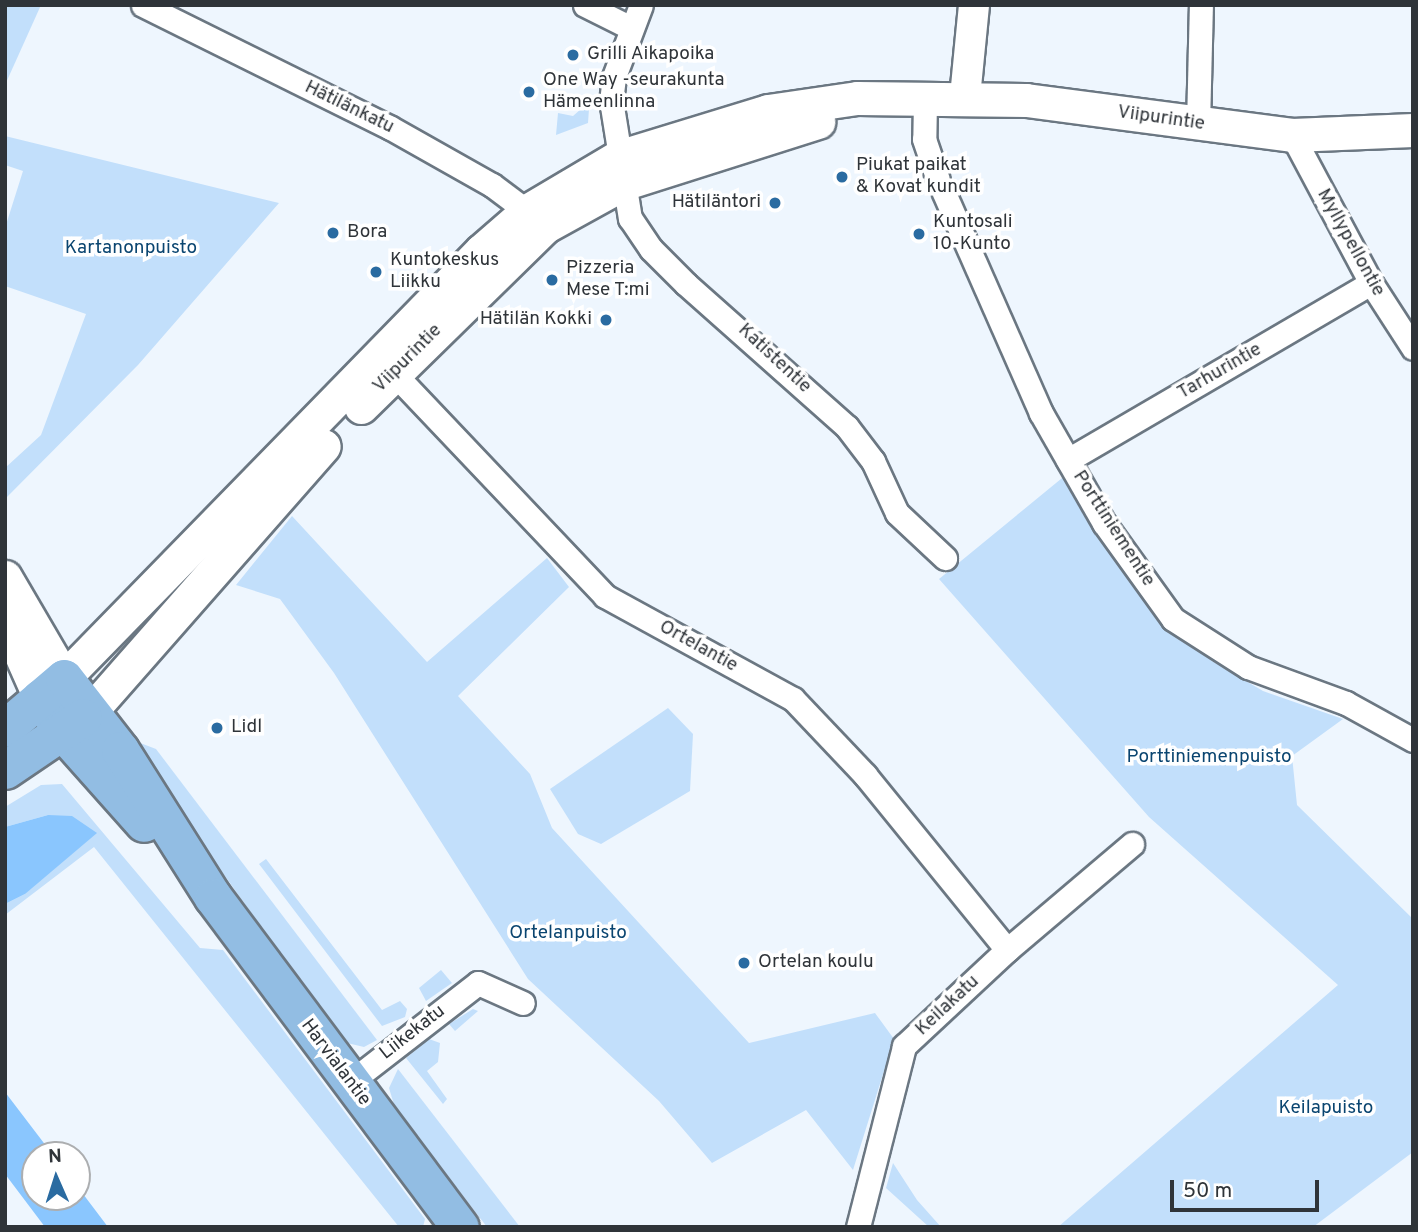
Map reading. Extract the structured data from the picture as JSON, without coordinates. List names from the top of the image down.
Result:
{
  "streets": {
    "main road": ["Viipurintie", "Harvialantie"],
    "street": [
      "Hätilänkatu",
      "Myllypellontie",
      "Katistentie",
      "Tarhurintie",
      "Porttiniementie",
      "Ortelantie",
      "Keilakatu",
      "Liikekatu"
    ]
  },
  "crossings": [
    ["Hätilänkatu", "Viipurintie"],
    ["Viipurintie", "Myllypellontie"],
    ["Viipurintie", "Katistentie"],
    ["Viipurintie", "Porttiniementie"],
    ["Viipurintie", "Ortelantie"],
    ["Viipurintie", "Harvialantie"],
    ["Myllypellontie", "Tarhurintie"],
    ["Tarhurintie", "Porttiniementie"],
    ["Ortelantie", "Keilakatu"],
    ["Liikekatu", "Harvialantie"]
  ],
  "parks": [
    "Kartanonpuisto",
    "Porttiniemenpuisto",
    "Ortelanpuisto",
    "Keilapuisto"
  ],
  "places": [
    "Grilli Aikapoika",
    "One Way -seurakunta Hämeenlinna",
    "Piukat paikat & Kovat kundit",
    "Hätiläntori",
    "Bora",
    "Kuntosali 10-Kunto",
    "Kuntokeskus Liikku",
    "Pizzeria Mese T:mi",
    "Hätilän Kokki",
    "Lidl",
    "Ortelan koulu"
  ],
  "scale_bar": "50 m",
  "north": "top"
}
